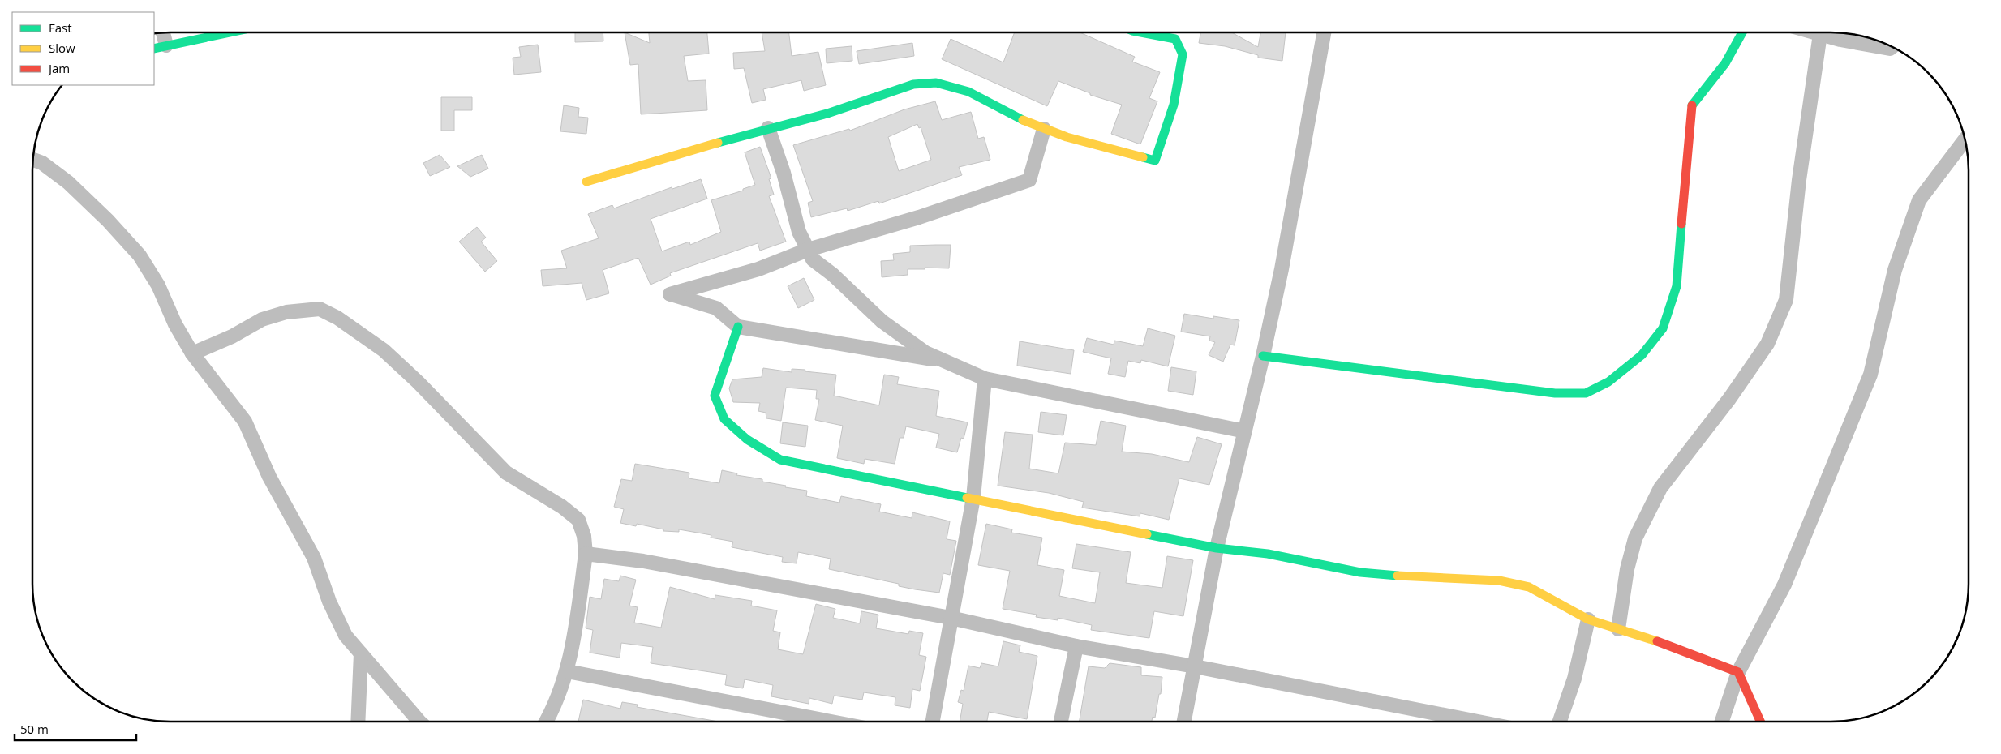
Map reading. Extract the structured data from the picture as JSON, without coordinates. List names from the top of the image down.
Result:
{
  "legend": ["Fast", "Slow", "Jam"],
  "scale_bar": "50 m"
}
